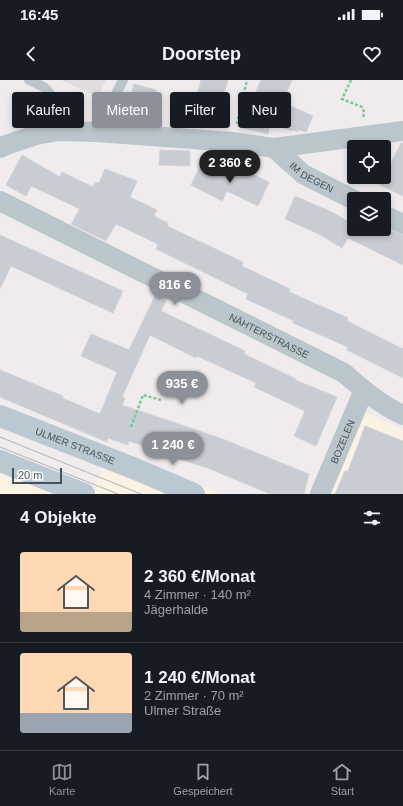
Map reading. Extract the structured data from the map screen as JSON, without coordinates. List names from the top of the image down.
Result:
{
  "streets": {
    "street": [
      "IM DEGEN",
      "NÄHTERSTRASSE",
      "BOZELEN",
      "ULMER STRASSE"
    ]
  },
  "crossings": [
    ["NÄHTERSTRASSE", "BOZELEN"]
  ],
  "scale_bar": "20 m",
  "page": {
    "status": "16:45",
    "header": "Doorstep",
    "chip": [
      "Kaufen",
      "Mieten",
      "Filter",
      "Neu"
    ],
    "price": [
      "2 360 €",
      "816 €",
      "935 €",
      "1 240 €"
    ],
    "scale": "20 m",
    "heading": "4 Objekte",
    "list": [
      {
        "name": "2 360 €/Monat",
        "note": "4 Zimmer · 140 m² · Jägerhalde"
      },
      {
        "name": "1 240 €/Monat",
        "note": "2 Zimmer · 70 m² · Ulmer Straße"
      }
    ],
    "tabs": ["Karte", "Gespeichert", "Start"]
  }
}
